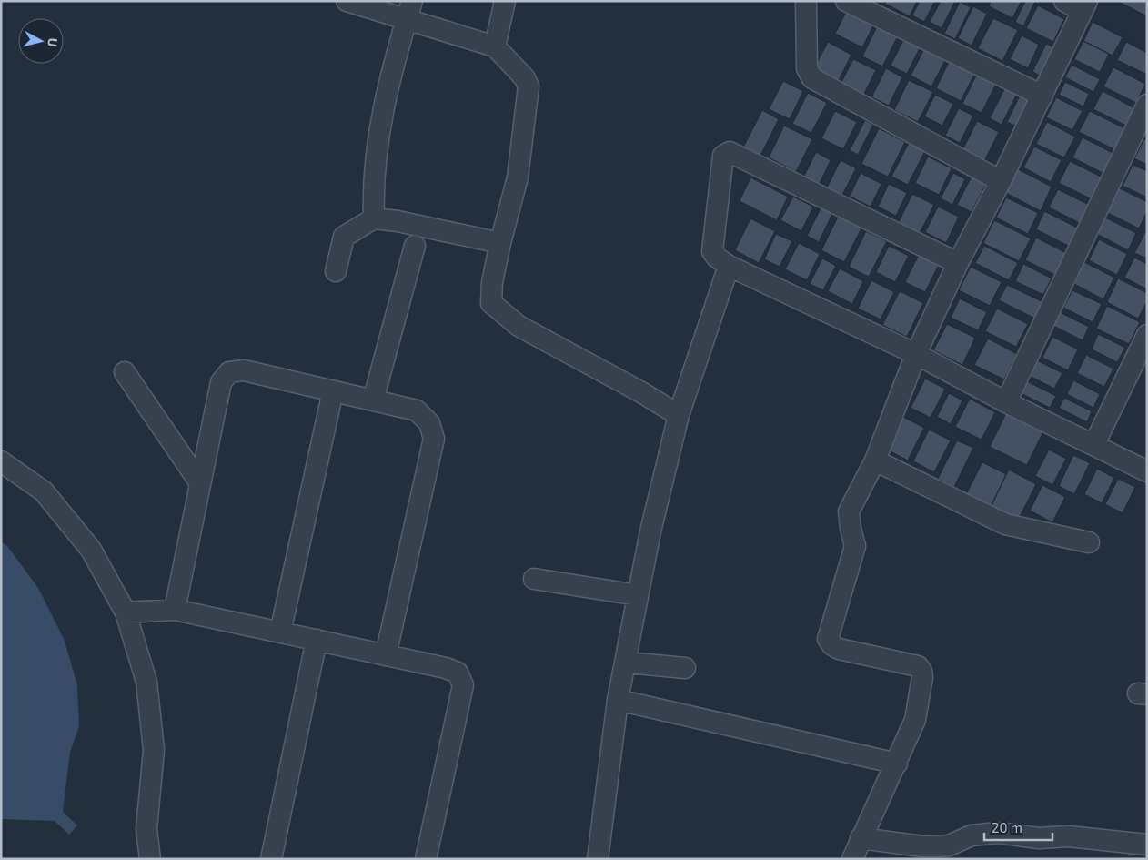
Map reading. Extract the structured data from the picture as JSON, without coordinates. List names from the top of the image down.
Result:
{
  "scale_bar": "20 m",
  "north": "right"
}
